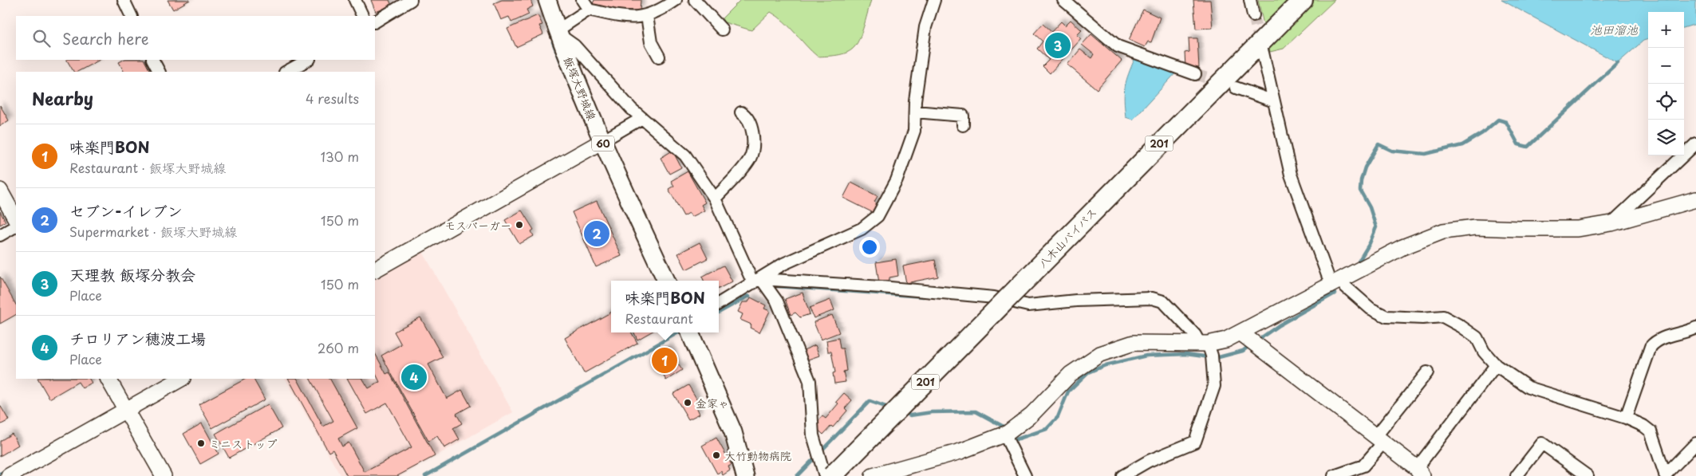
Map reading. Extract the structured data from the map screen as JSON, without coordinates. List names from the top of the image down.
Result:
{
  "streets": {
    "highway": ["201", "八木山バイパス"],
    "main road": ["飯塚大野城線", "60"]
  },
  "water": ["池田溜池"],
  "places": [
    "モスバーガー",
    "金家ゃ",
    "ミニストップ",
    "大竹動物病院"
  ],
  "page": {
    "map_buttons": ["+", "−"],
    "search": "Search here",
    "pins": [
      "3",
      "2",
      "1",
      "4"
    ],
    "heading": ["Nearby", "4 results"],
    "list": [
      {
        "mark": "1",
        "name": "味楽門BON",
        "note": "Restaurant · 飯塚大野城線",
        "value": "130 m"
      },
      {
        "mark": "2",
        "name": "セブン-イレブン",
        "note": "Supermarket · 飯塚大野城線",
        "value": "150 m"
      },
      {
        "mark": "3",
        "name": "天理教 飯塚分教会",
        "note": "Place",
        "value": "150 m"
      },
      {
        "mark": "4",
        "name": "チロリアン穂波工場",
        "note": "Place",
        "value": "260 m"
      }
    ],
    "popup": ["味楽門BON", "Restaurant"]
  }
}
